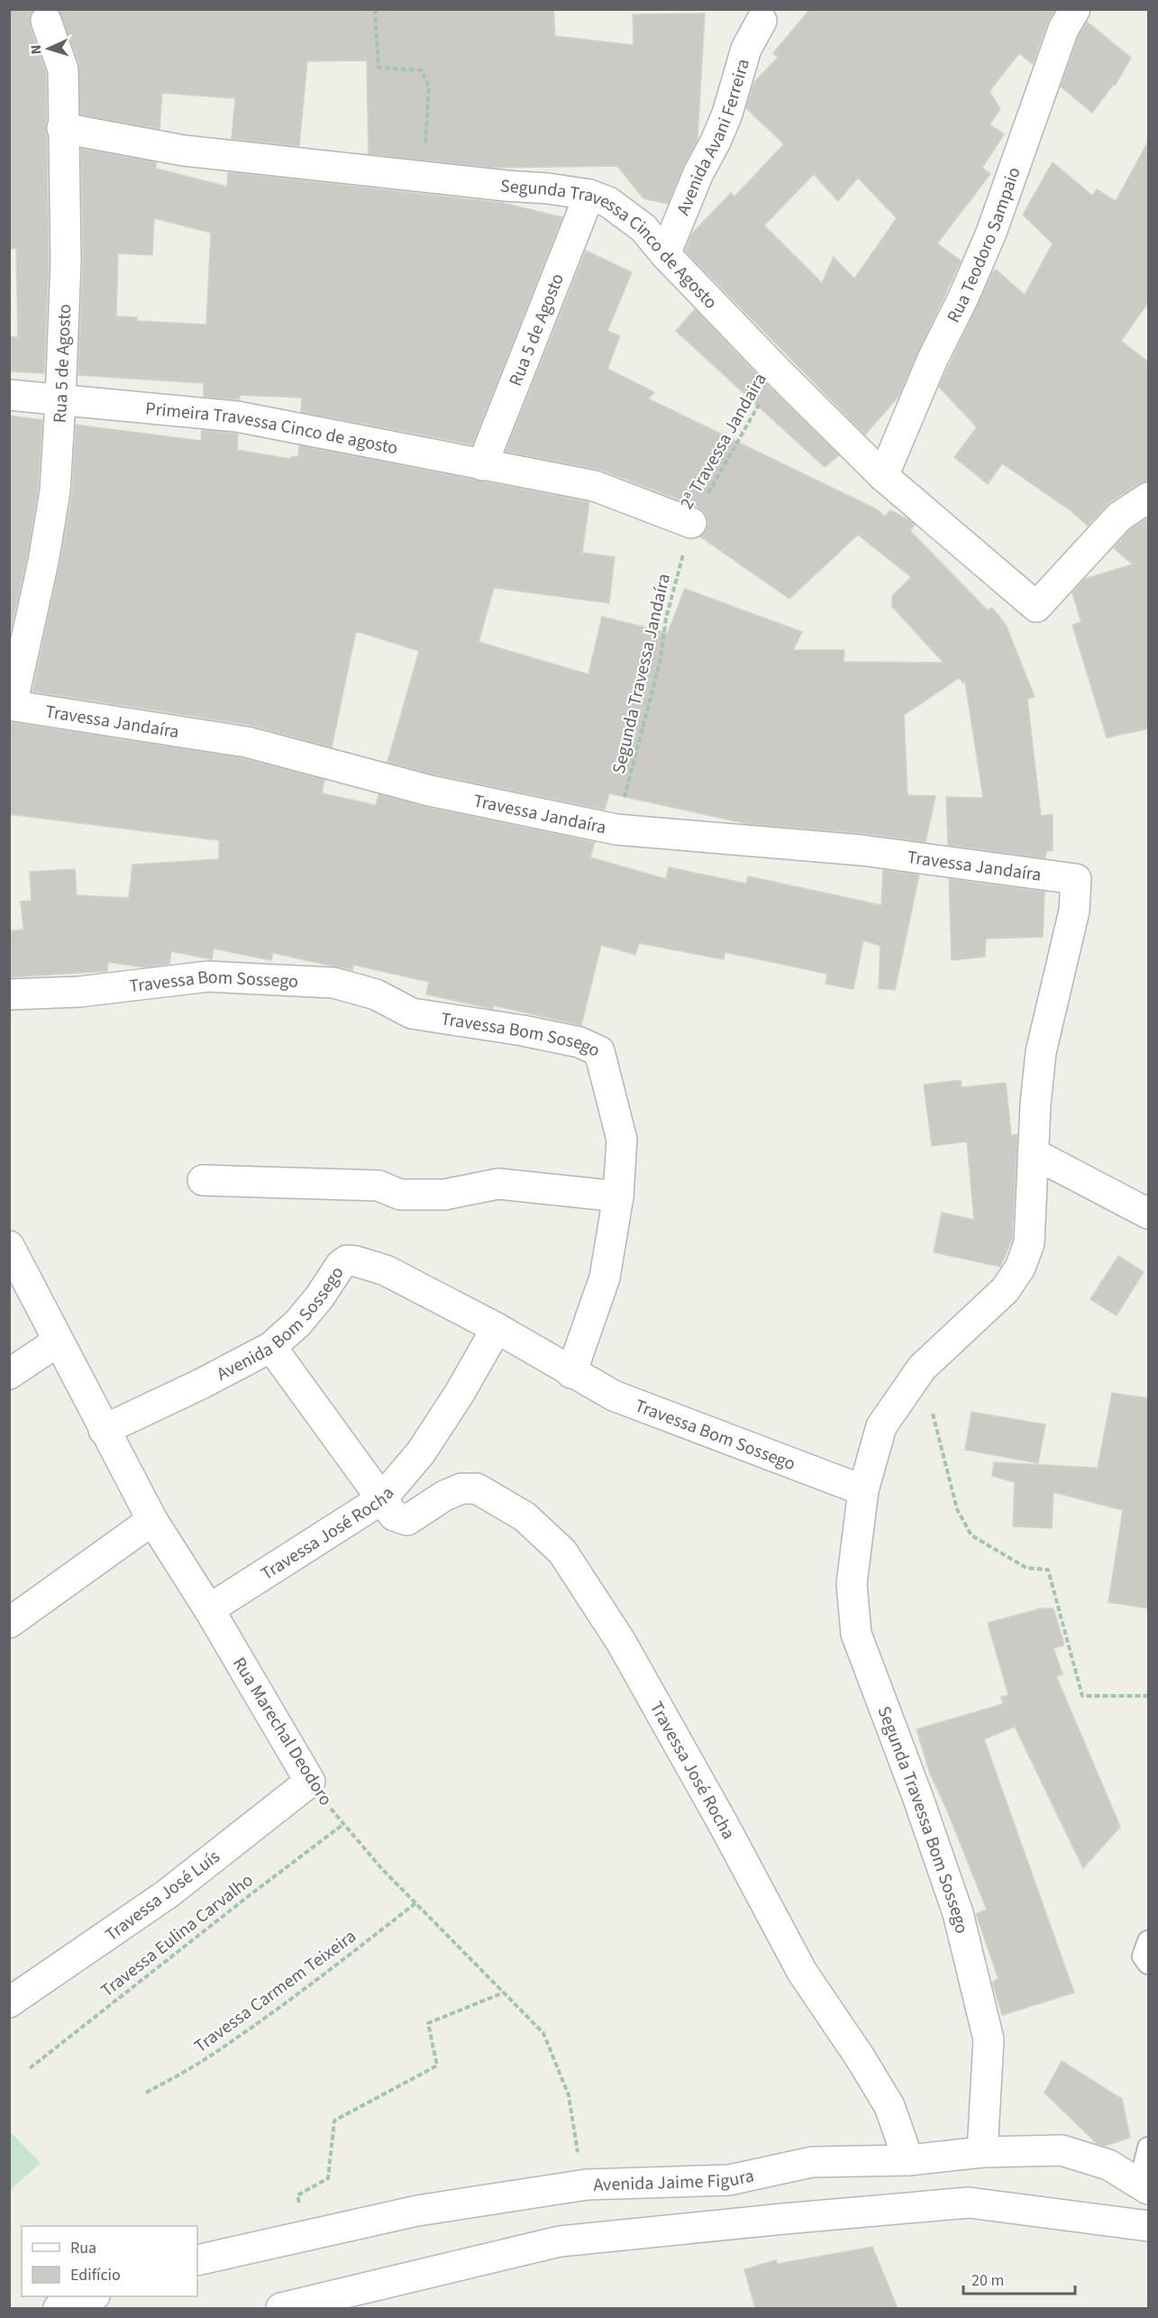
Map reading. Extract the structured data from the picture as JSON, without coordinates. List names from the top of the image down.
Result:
{
  "streets": {
    "street": [
      "Avenida Avani Ferreira",
      "Rua Teodoro Sampaio",
      "Segunda Travessa Cinco de Agosto",
      "Rua 5 de Agosto",
      "Primeira Travessa Cinco de agosto",
      "Travessa Jandaíra",
      "Travessa Bom Sossego",
      "Travessa Bom Sosego",
      "Avenida Bom Sossego",
      "Travessa José Rocha",
      "Rua Marechal Deodoro",
      "Segunda Travessa Bom Sossego",
      "Travessa José Luís",
      "Avenida Jaime Figura"
    ],
    "path": [
      "2ª Travessa Jandaira",
      "Segunda Travessa Jandaíra",
      "Travessa Eulina Carvalho",
      "Travessa Carmem Teixeira"
    ]
  },
  "crossings": [
    ["Avenida Avani Ferreira", "Segunda Travessa Cinco de Agosto"],
    ["Rua Teodoro Sampaio", "Segunda Travessa Cinco de Agosto"],
    ["Segunda Travessa Cinco de Agosto", "Rua 5 de Agosto"],
    ["Segunda Travessa Cinco de Agosto", "2ª Travessa Jandaira"],
    ["Rua 5 de Agosto", "Primeira Travessa Cinco de agosto"],
    ["Rua 5 de Agosto", "Travessa Jandaíra"],
    ["2ª Travessa Jandaira", "Segunda Travessa Jandaíra"],
    ["Segunda Travessa Jandaíra", "Travessa Jandaíra"],
    ["Travessa Bom Sossego", "Travessa Bom Sosego"],
    ["Travessa Bom Sossego", "Avenida Bom Sossego"],
    ["Travessa Bom Sossego", "Travessa José Rocha"],
    ["Travessa Bom Sossego", "Segunda Travessa Bom Sossego"],
    ["Avenida Bom Sossego", "Travessa José Rocha"],
    ["Avenida Bom Sossego", "Rua Marechal Deodoro"],
    ["Travessa José Rocha", "Rua Marechal Deodoro"],
    ["Travessa José Rocha", "Avenida Jaime Figura"],
    ["Rua Marechal Deodoro", "Travessa José Luís"],
    ["Rua Marechal Deodoro", "Travessa Eulina Carvalho"],
    ["Rua Marechal Deodoro", "Travessa Carmem Teixeira"],
    ["Rua Marechal Deodoro", "Avenida Jaime Figura"],
    ["Segunda Travessa Bom Sossego", "Avenida Jaime Figura"]
  ],
  "legend": ["Rua", "Edifício"],
  "scale_bar": "20 m",
  "north": "left"
}
